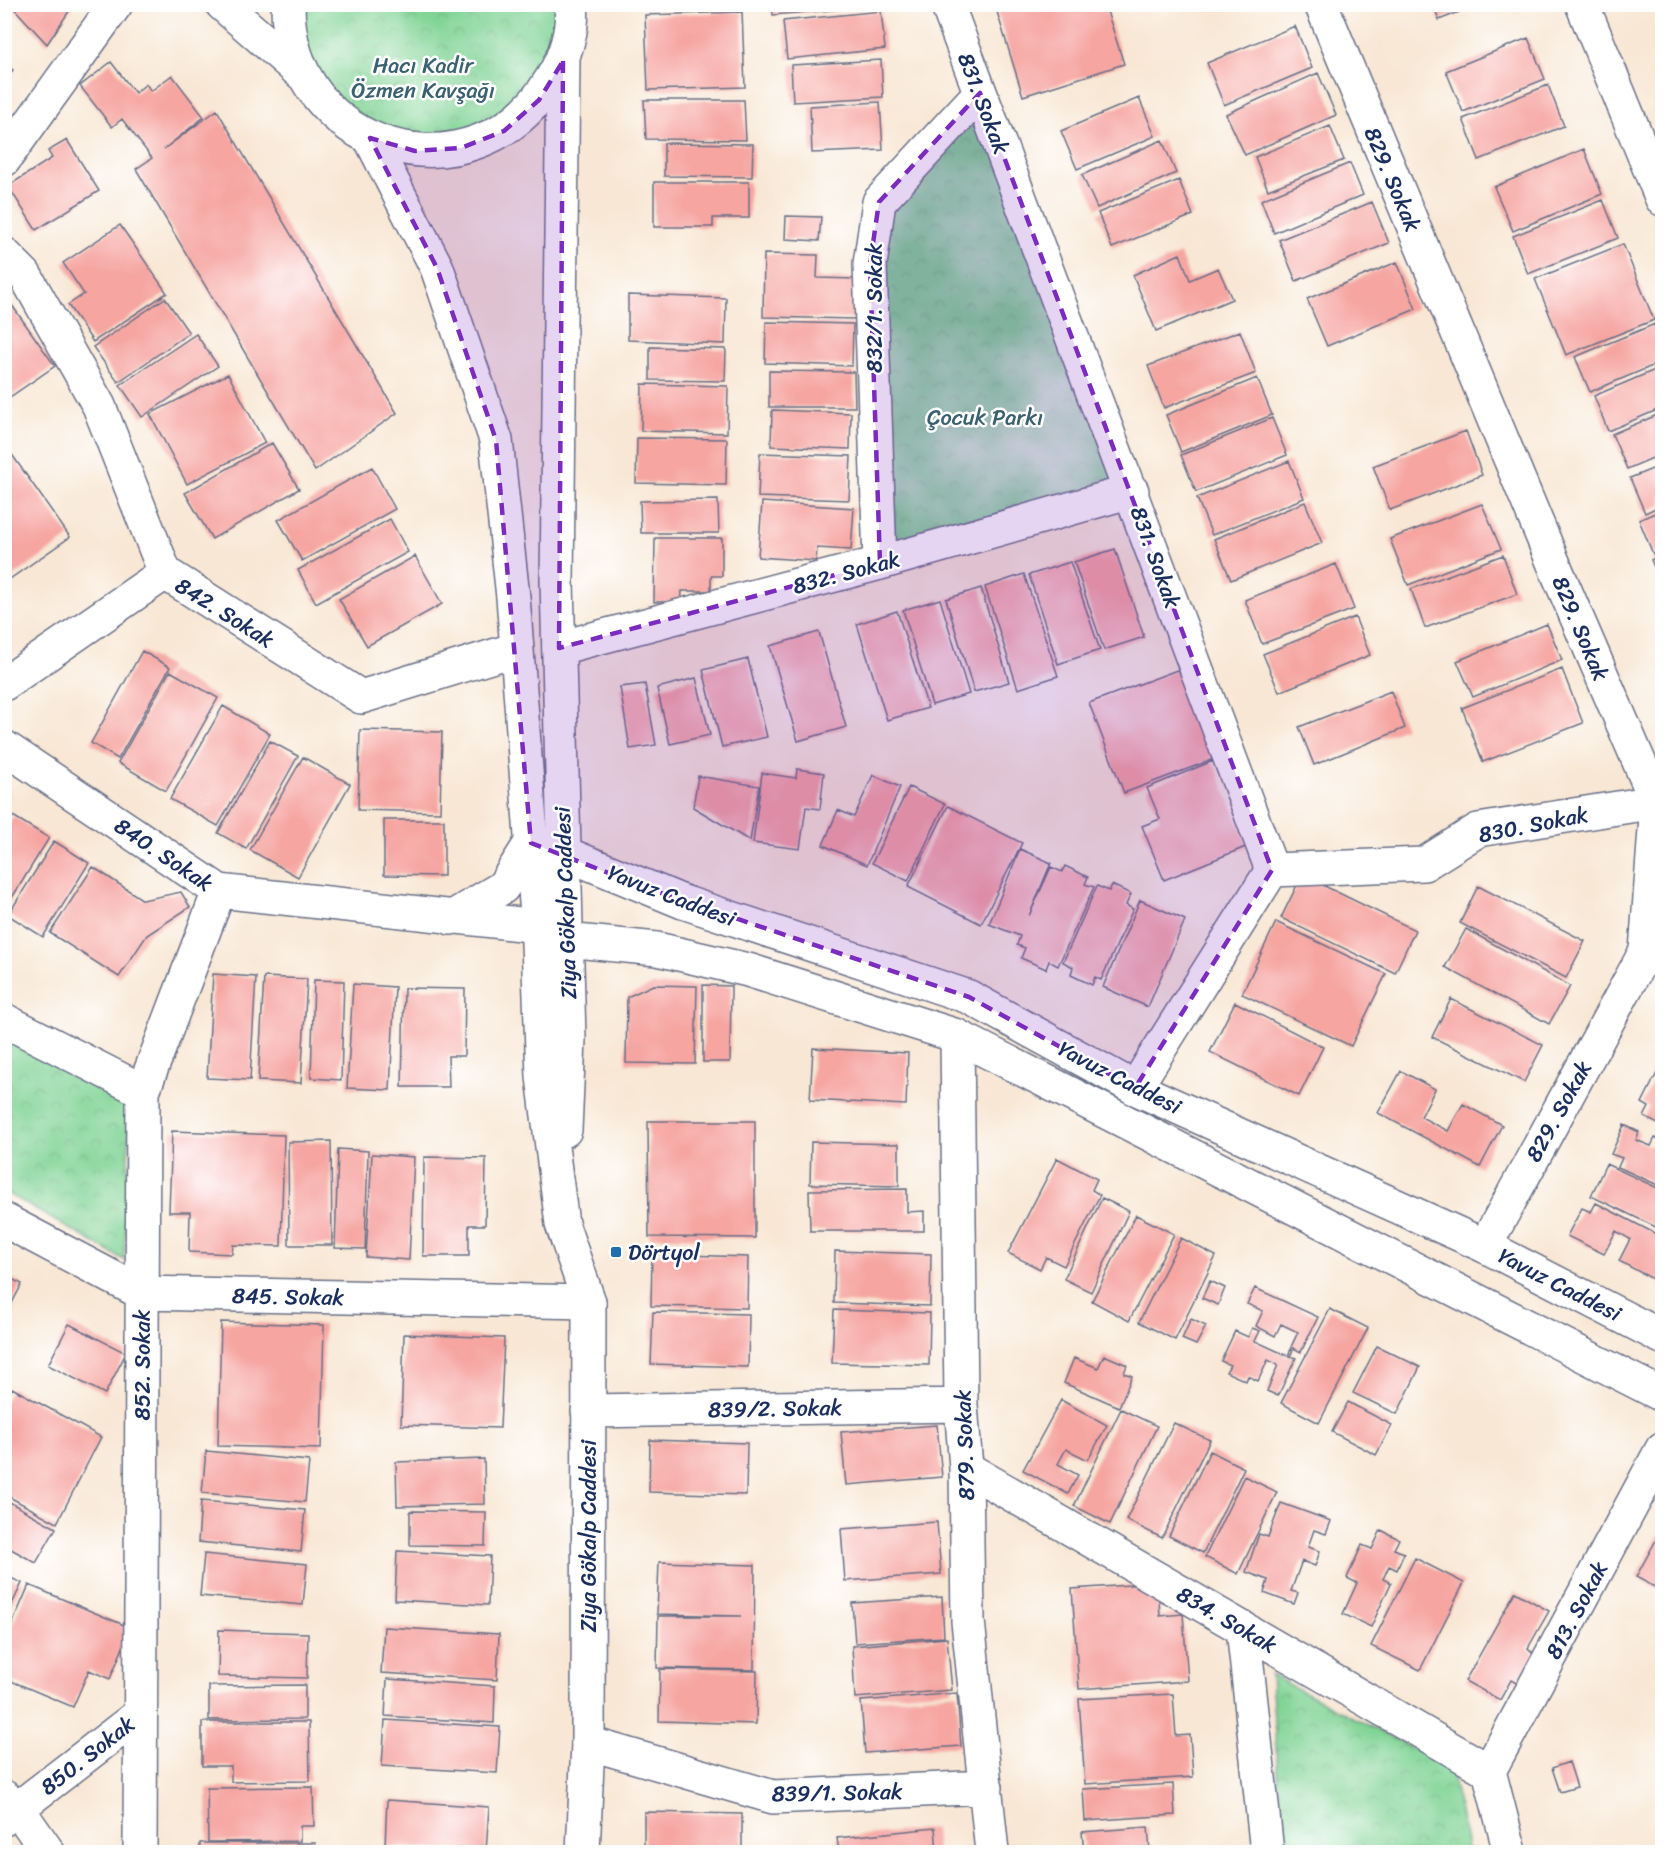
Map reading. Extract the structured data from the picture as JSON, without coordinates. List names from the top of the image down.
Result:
{
  "streets": {
    "street": [
      "831. Sokak",
      "829. Sokak",
      "832/1. Sokak",
      "832. Sokak",
      "842. Sokak",
      "830. Sokak",
      "840. Sokak",
      "Yavuz Caddesi",
      "Ziya Gökalp Caddesi",
      "845. Sokak",
      "852. Sokak",
      "839/2. Sokak",
      "879. Sokak",
      "813. Sokak",
      "834. Sokak",
      "850. Sokak",
      "839/1. Sokak"
    ]
  },
  "crossings": [
    ["831. Sokak", "832/1. Sokak"],
    ["831. Sokak", "832. Sokak"],
    ["831. Sokak", "830. Sokak"],
    ["829. Sokak", "830. Sokak"],
    ["829. Sokak", "Yavuz Caddesi"],
    ["832/1. Sokak", "832. Sokak"],
    ["832. Sokak", "Ziya Gökalp Caddesi"],
    ["842. Sokak", "Ziya Gökalp Caddesi"],
    ["840. Sokak", "Ziya Gökalp Caddesi"],
    ["840. Sokak", "852. Sokak"],
    ["Yavuz Caddesi", "Ziya Gökalp Caddesi"],
    ["Yavuz Caddesi", "879. Sokak"],
    ["Ziya Gökalp Caddesi", "845. Sokak"],
    ["Ziya Gökalp Caddesi", "839/2. Sokak"],
    ["Ziya Gökalp Caddesi", "839/1. Sokak"],
    ["845. Sokak", "852. Sokak"],
    ["852. Sokak", "850. Sokak"],
    ["839/2. Sokak", "879. Sokak"],
    ["879. Sokak", "834. Sokak"],
    ["879. Sokak", "839/1. Sokak"],
    ["813. Sokak", "834. Sokak"]
  ],
  "parks": ["Hacı Kadir Özmen Kavşağı", "Çocuk Parkı"],
  "places": {
    "transit": ["Dörtyol"]
  }
}
